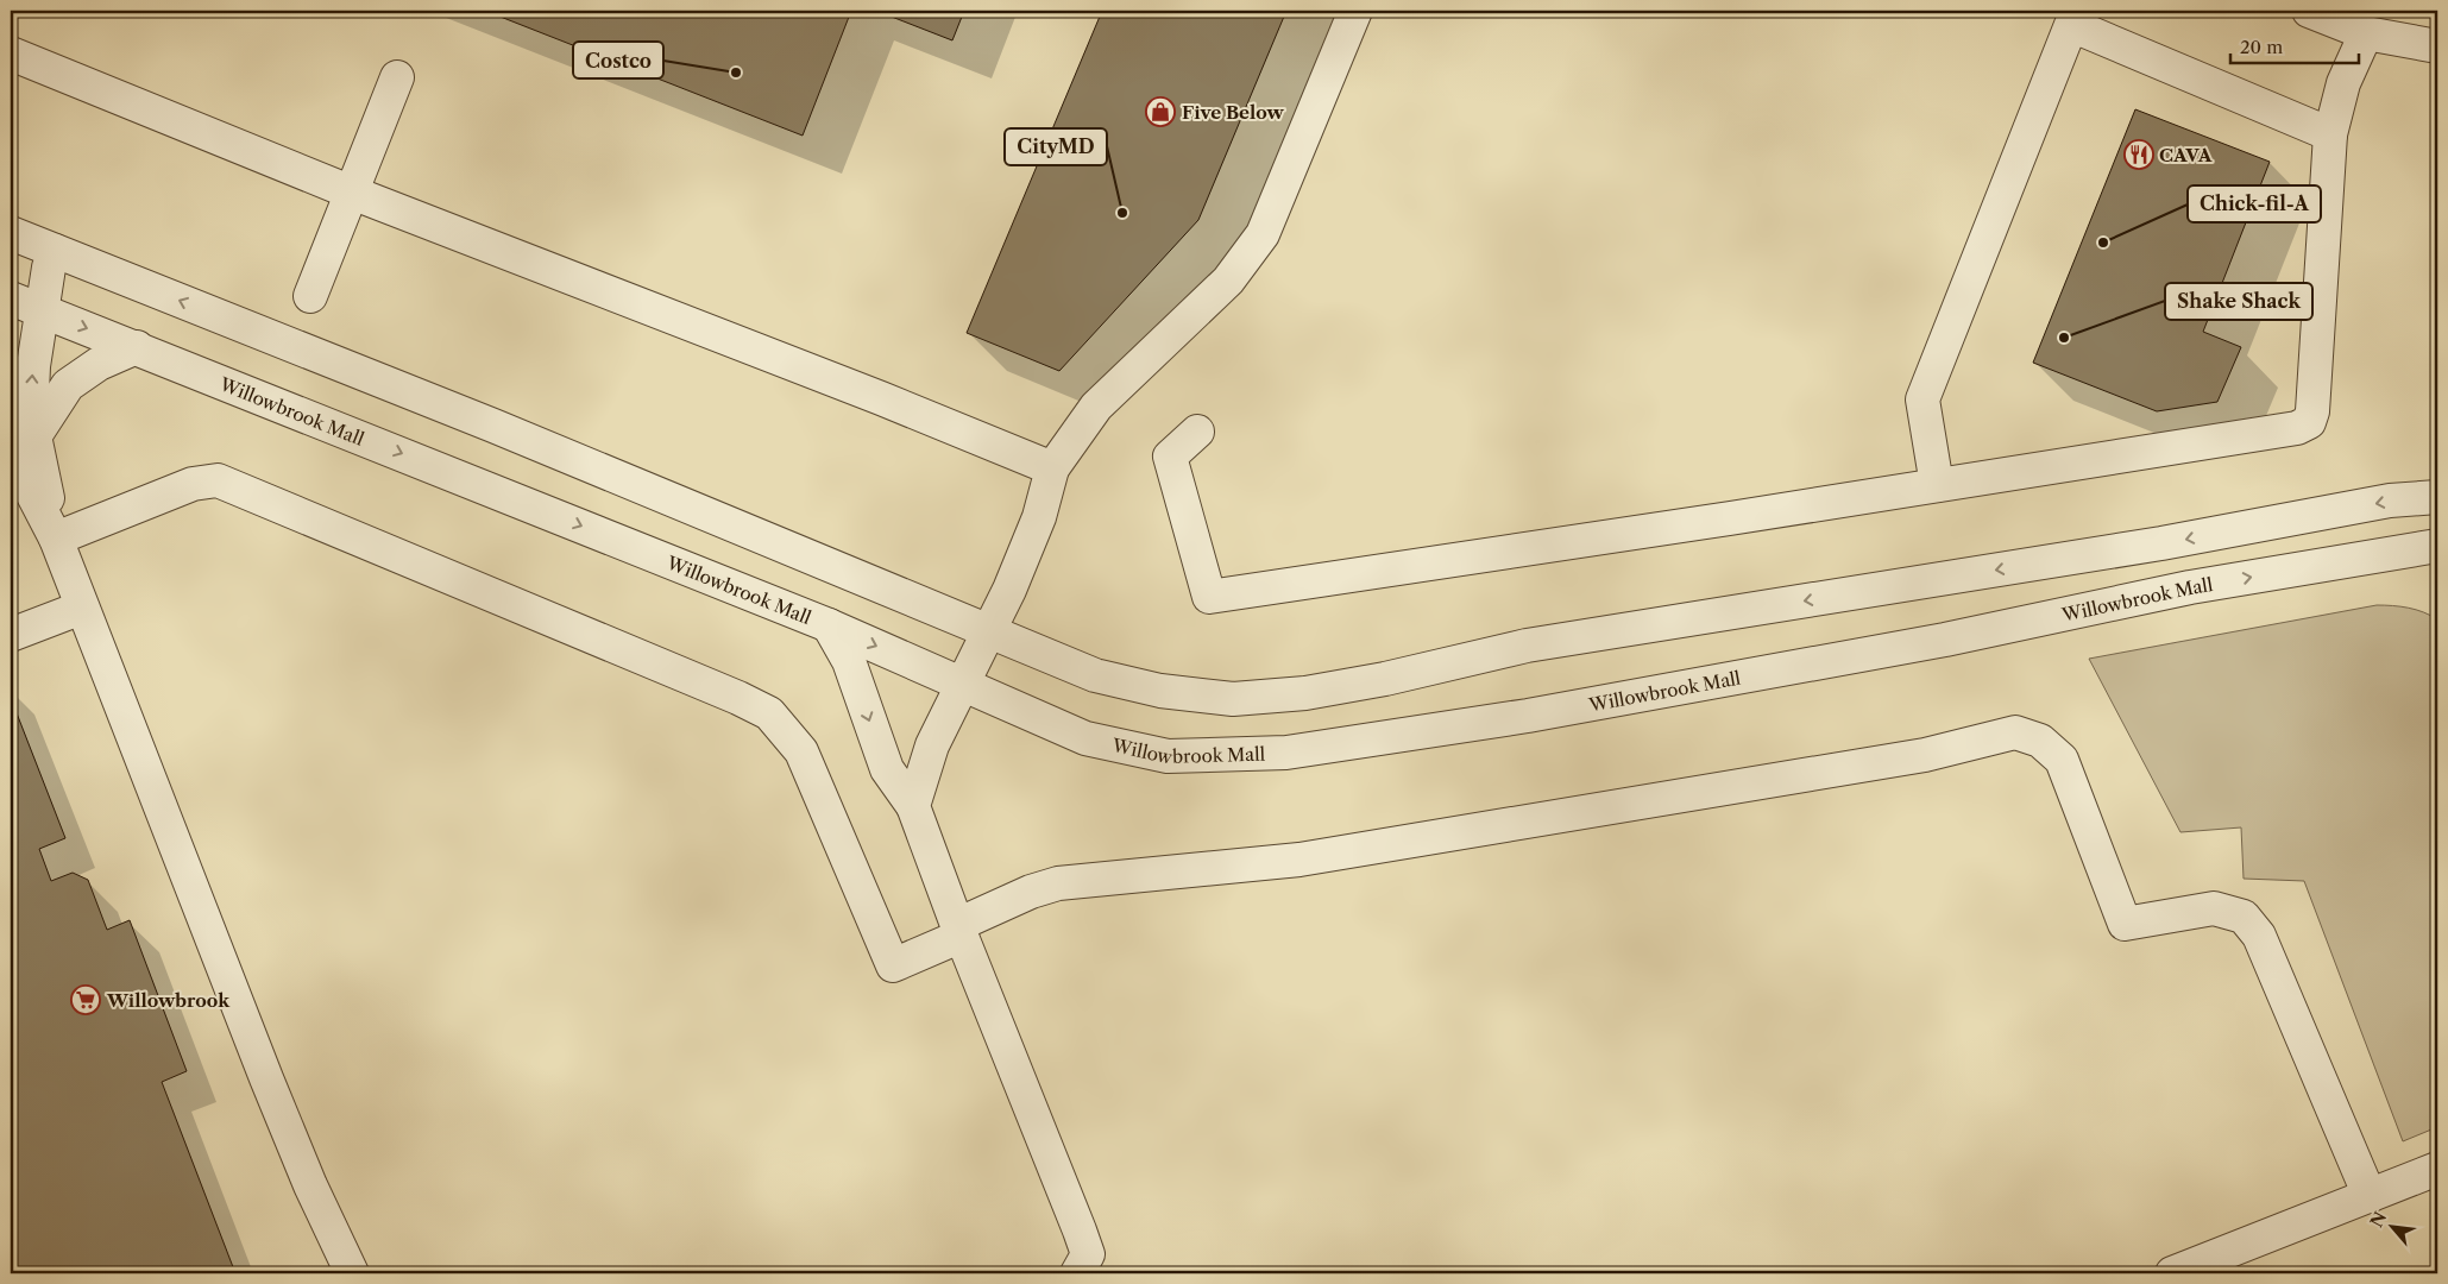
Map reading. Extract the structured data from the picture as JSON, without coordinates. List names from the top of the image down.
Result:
{
  "streets": {
    "street": ["Willowbrook Mall"]
  },
  "places": {
    "other": [
      "Costco",
      "CityMD",
      "Chick-fil-A",
      "Shake Shack"
    ],
    "shop": ["Five Below"],
    "restaurant": ["CAVA"],
    "supermarket": ["Willowbrook"]
  },
  "scale_bar": "20 m",
  "north": "top left"
}
